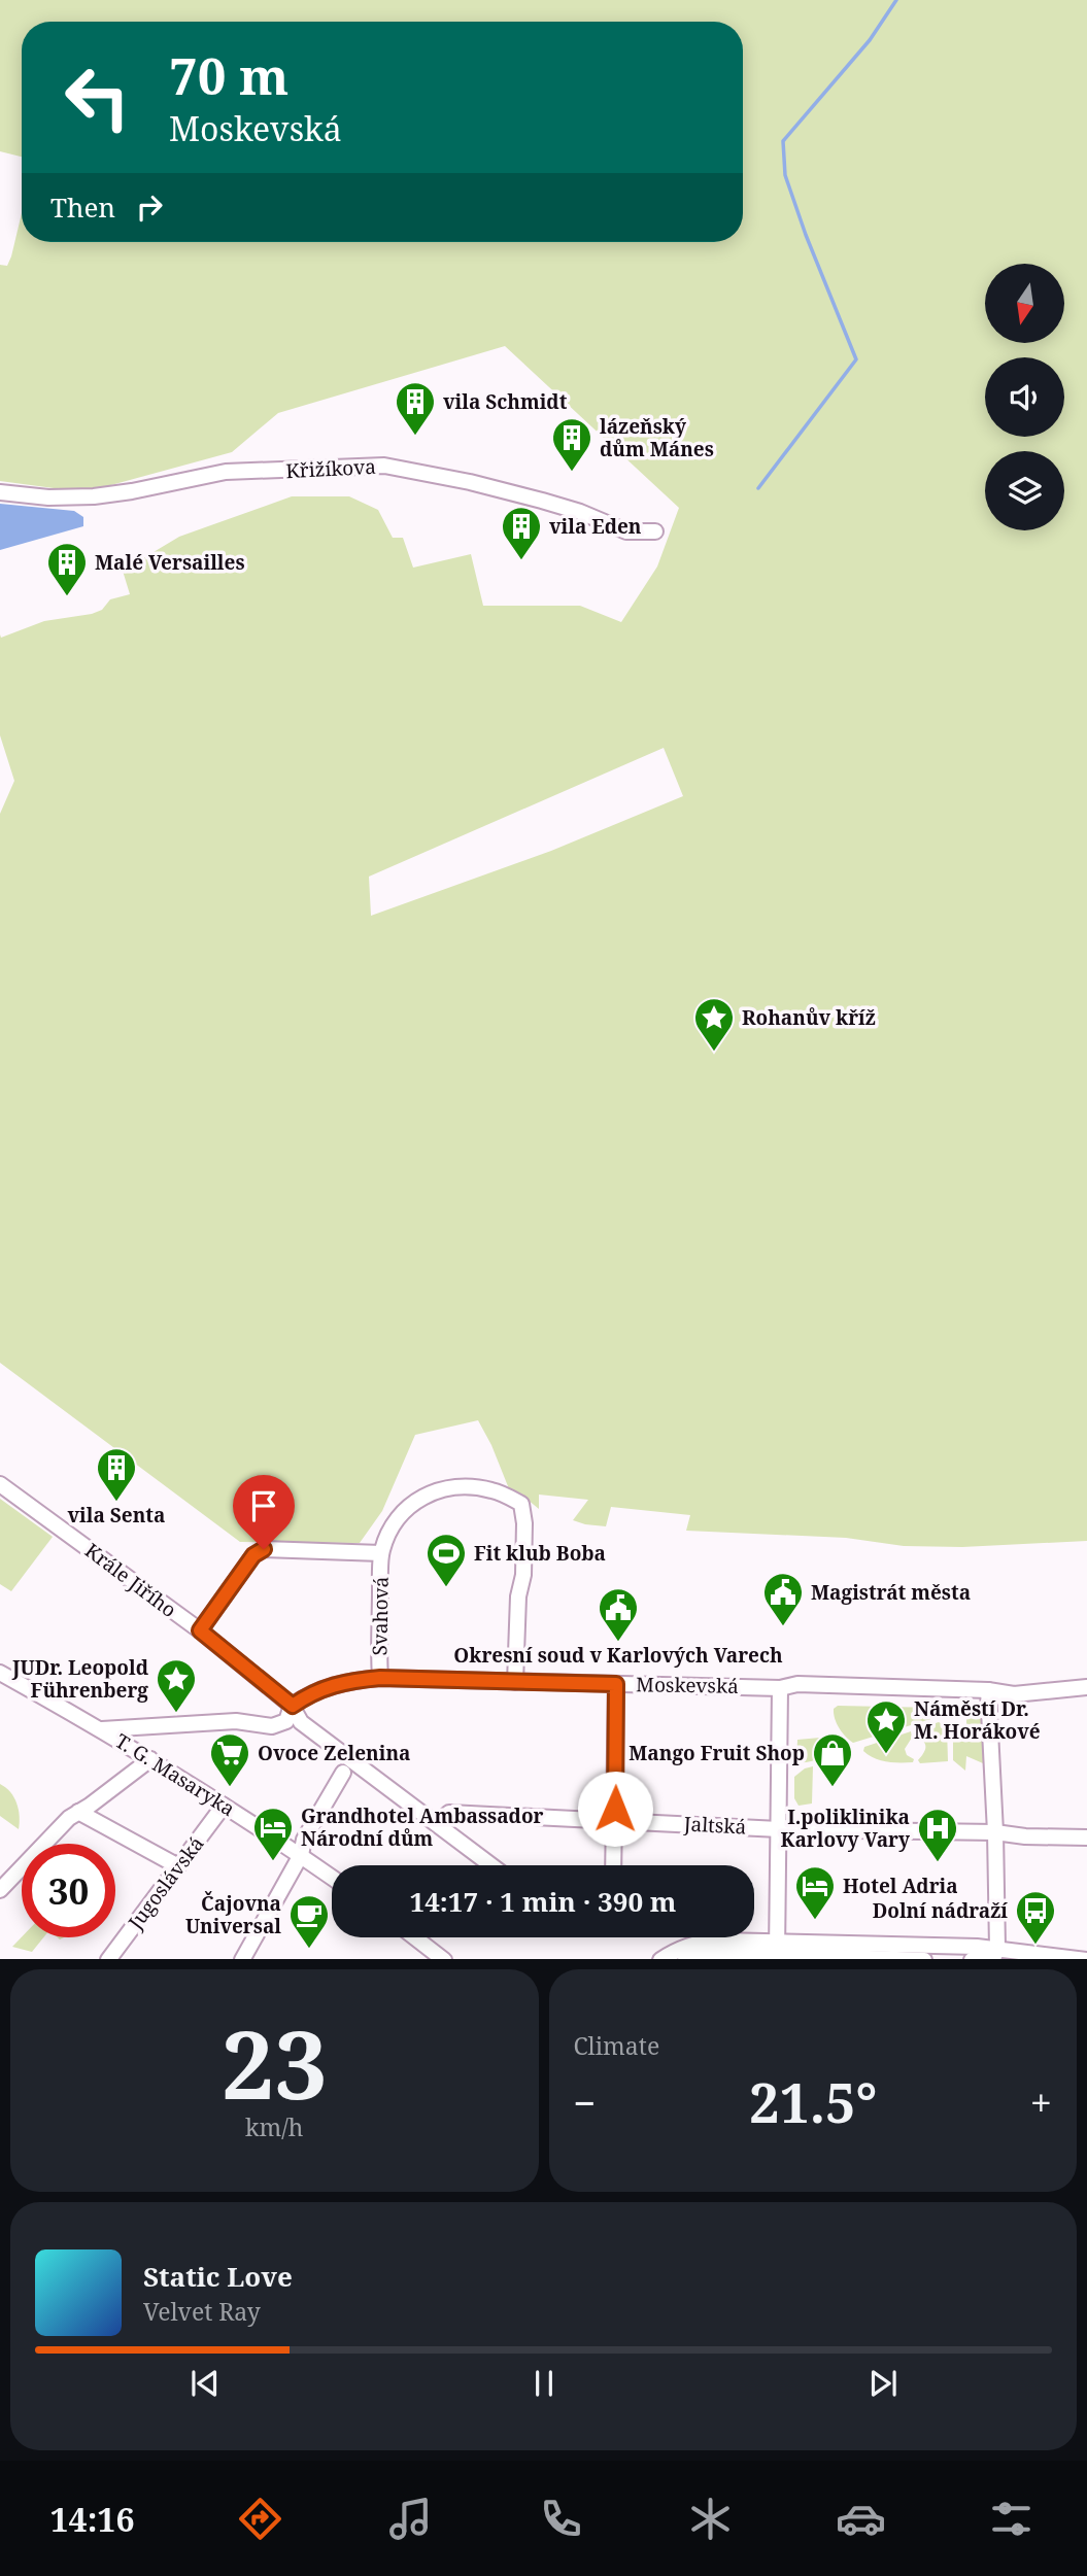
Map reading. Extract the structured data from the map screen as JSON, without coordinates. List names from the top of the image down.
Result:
{
  "streets": {
    "street": [
      "Křižíkova",
      "Krále Jiřího",
      "Svahová",
      "Moskevská",
      "T. G. Masaryka",
      "Jaltská",
      "Jugoslávská"
    ]
  },
  "crossings": [
    ["Krále Jiřího", "Svahová"],
    ["Krále Jiřího", "Moskevská"],
    ["Krále Jiřího", "Jaltská"],
    ["Svahová", "Moskevská"],
    ["Moskevská", "T. G. Masaryka"],
    ["T. G. Masaryka", "Jugoslávská"]
  ],
  "places": {
    "building": [
      "vila Schmidt",
      "lázeňský dům Mánes",
      "vila Eden",
      "Malé Versailles",
      "vila Senta"
    ],
    "place": ["Rohanův kříž", "JUDr. Leopold Führenberg", "Náměstí Dr. M. Horákové"],
    "sports": ["Fit klub Boba"],
    "public building": ["Magistrát města", "Okresní soud v Karlových Varech"],
    "supermarket": ["Ovoce Zelenina"],
    "shop": ["Mango Fruit Shop"],
    "hotel": ["Grandhotel Ambassador Národní dům", "Hotel Adria"],
    "hospital": ["I.poliklinika Karlovy Vary"],
    "bus stop": ["Dolní nádraží"],
    "cafe": ["Čajovna Universal"]
  },
  "north": "bottom",
  "page": {
    "turn": ["70 m", "Moskevská"],
    "then": "Then",
    "limit": "30",
    "trip": "14:17 · 1 min · 390 m",
    "tile": [
      ["23", "km/h"],
      "Climate"
    ],
    "heat": ["−", "21.5°", "+"],
    "song": ["Static Love", "Velvet Ray"],
    "tabs": "14:16"
  }
}
